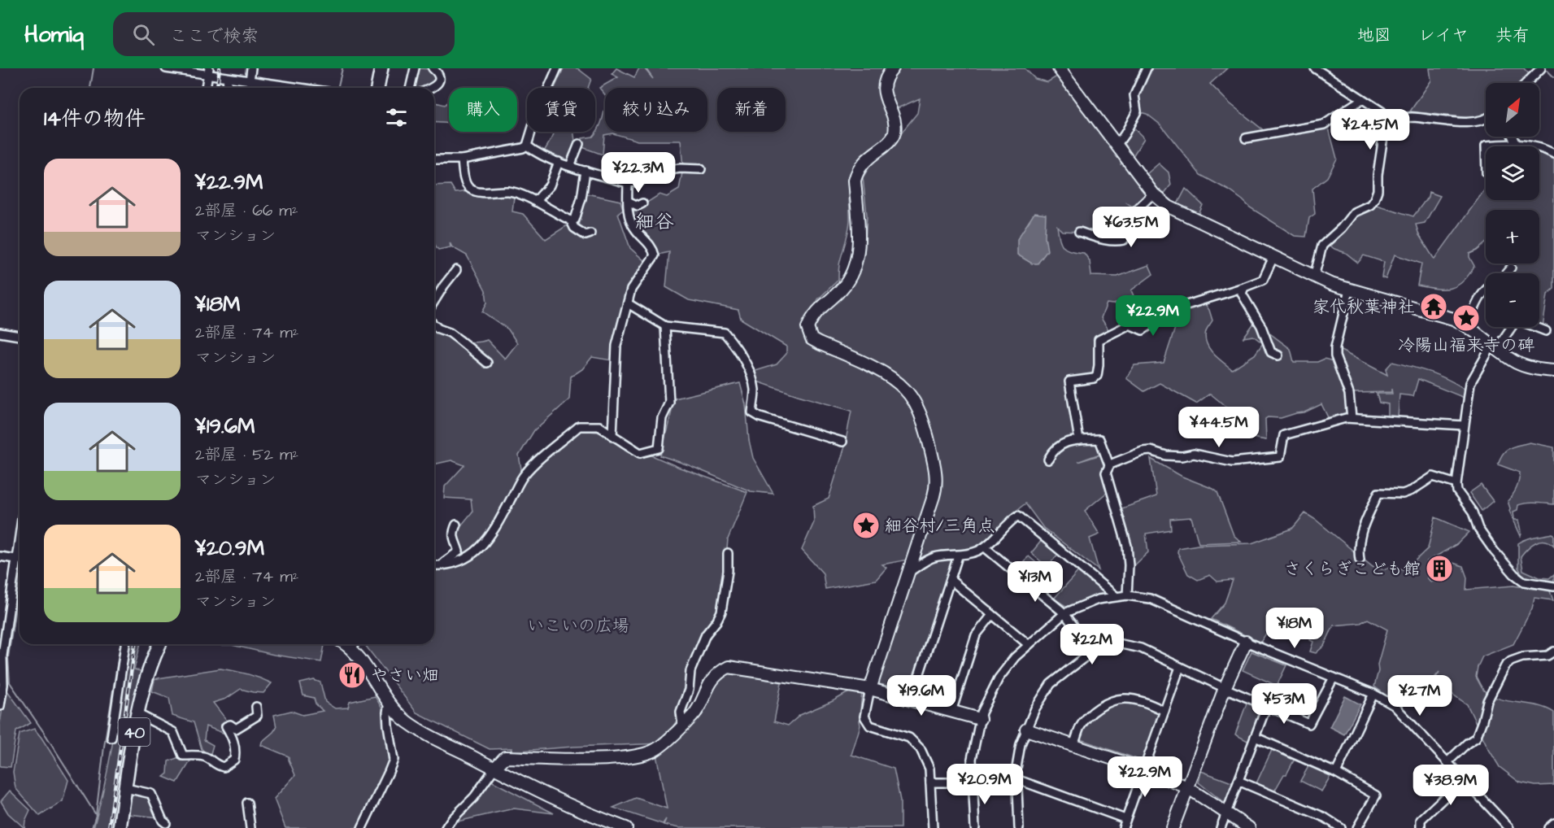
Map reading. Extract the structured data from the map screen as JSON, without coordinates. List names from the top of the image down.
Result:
{
  "streets": {
    "main road": ["40"]
  },
  "districts": ["細谷"],
  "parks": ["いこいの広場"],
  "places": {
    "temple": ["家代秋葉神社"],
    "place": ["冷陽山福来寺の碑", "細谷村/三角点"],
    "building": ["さくらぎこども館"],
    "restaurant": ["やさい畑"]
  },
  "north": "top right",
  "page": {
    "header": "Homiq",
    "search": "ここで検索",
    "nav": ["地図", "レイヤ", "共有"],
    "map_buttons": ["+", "−"],
    "chip": [
      "購入",
      "賃貸",
      "絞り込み",
      "新着"
    ],
    "heading": "14件の物件",
    "price": [
      "¥24.5M",
      "¥22.3M",
      "¥63.5M",
      "¥22.9M",
      "¥44.5M",
      "¥13M",
      "¥18M",
      "¥22M",
      "¥19.6M",
      "¥27M",
      "¥53M",
      "¥22.9M",
      "¥20.9M",
      "¥38.9M"
    ],
    "list": [
      {
        "name": "¥22.9M",
        "note": "2部屋 · 66 m² · マンション"
      },
      {
        "name": "¥18M",
        "note": "2部屋 · 74 m² · マンション"
      },
      {
        "name": "¥19.6M",
        "note": "2部屋 · 52 m² · マンション"
      },
      {
        "name": "¥20.9M",
        "note": "2部屋 · 74 m² · マンション"
      }
    ]
  }
}
